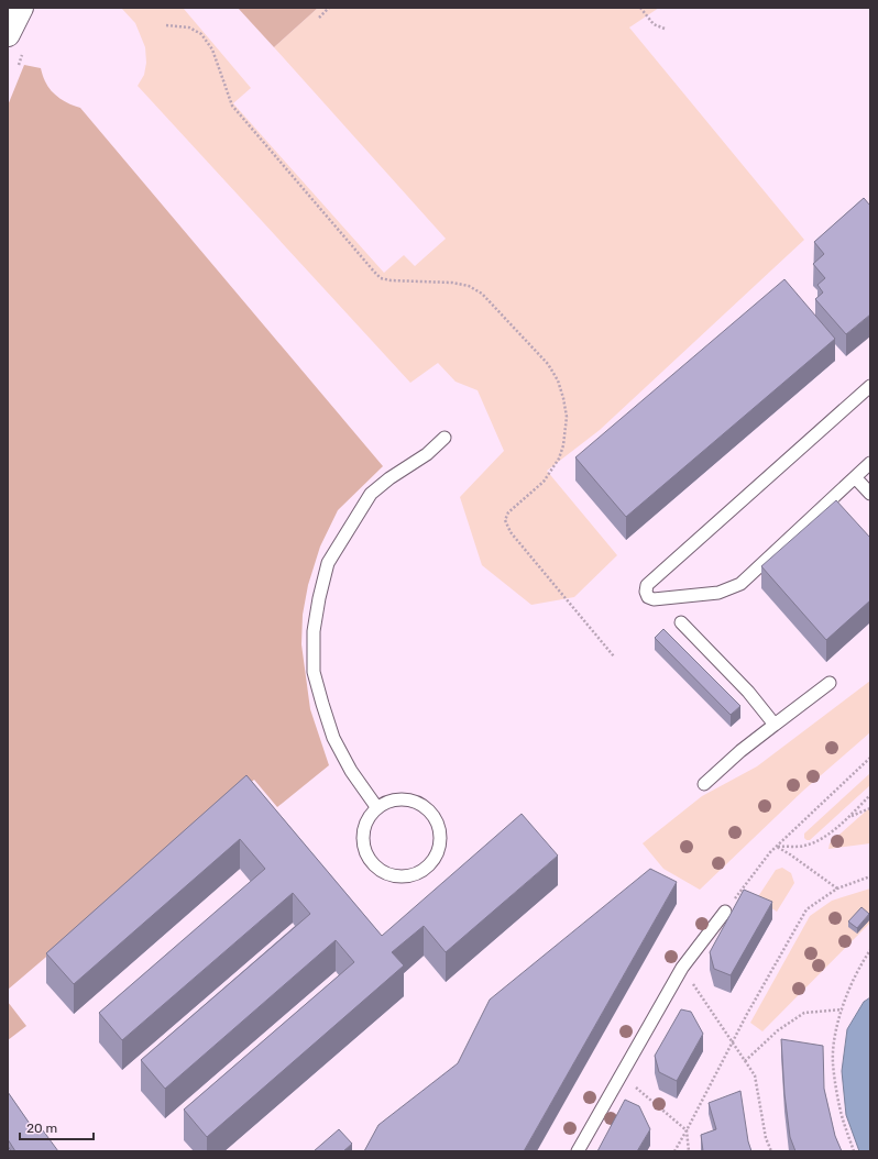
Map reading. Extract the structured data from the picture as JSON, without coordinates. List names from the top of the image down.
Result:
{
  "scale_bar": "20 m"
}
